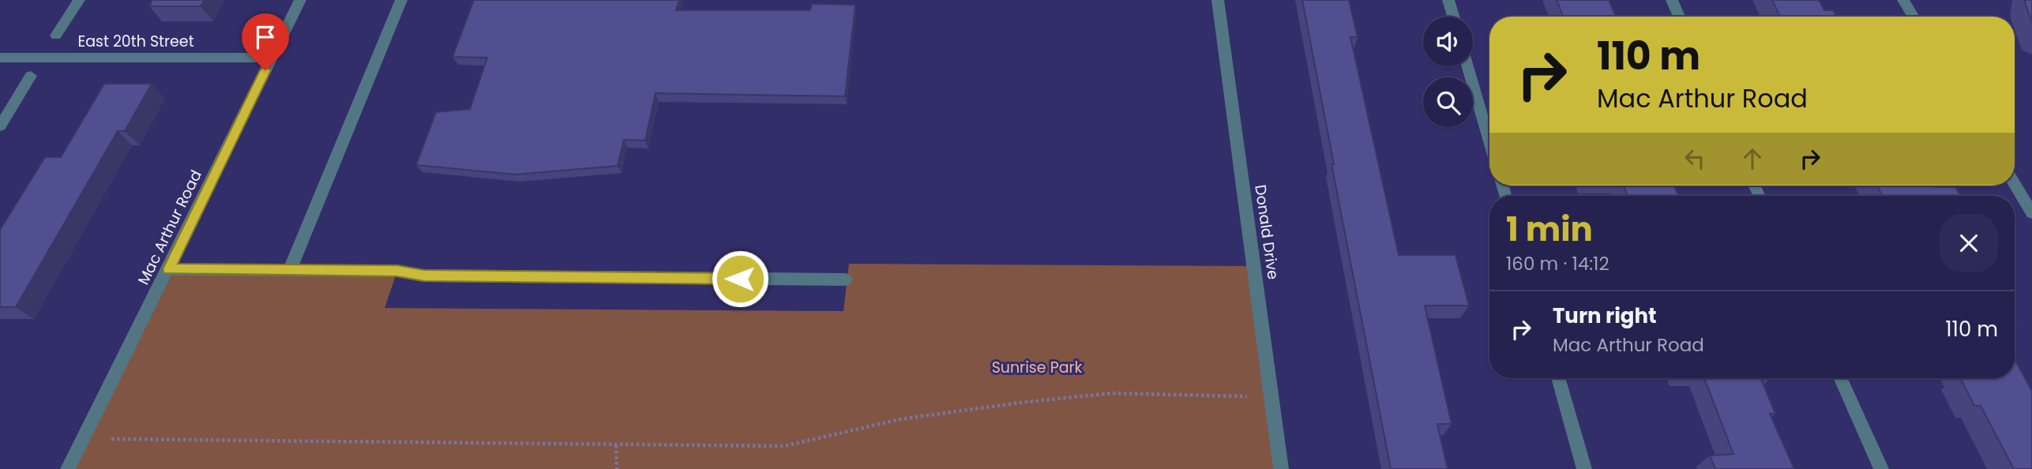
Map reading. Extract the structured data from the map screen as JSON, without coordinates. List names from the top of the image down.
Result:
{
  "streets": {
    "street": ["East 20th Street", "Mac Arthur Road", "Donald Drive"]
  },
  "crossings": [
    ["East 20th Street", "Mac Arthur Road"]
  ],
  "parks": ["Sunrise Park"],
  "page": {
    "turn": ["110 m", "Mac Arthur Road"],
    "heading": ["1 min", "160 m · 14:12"],
    "list": [
      {
        "name": "Turn right",
        "note": "Mac Arthur Road",
        "value": "110 m"
      }
    ]
  }
}
